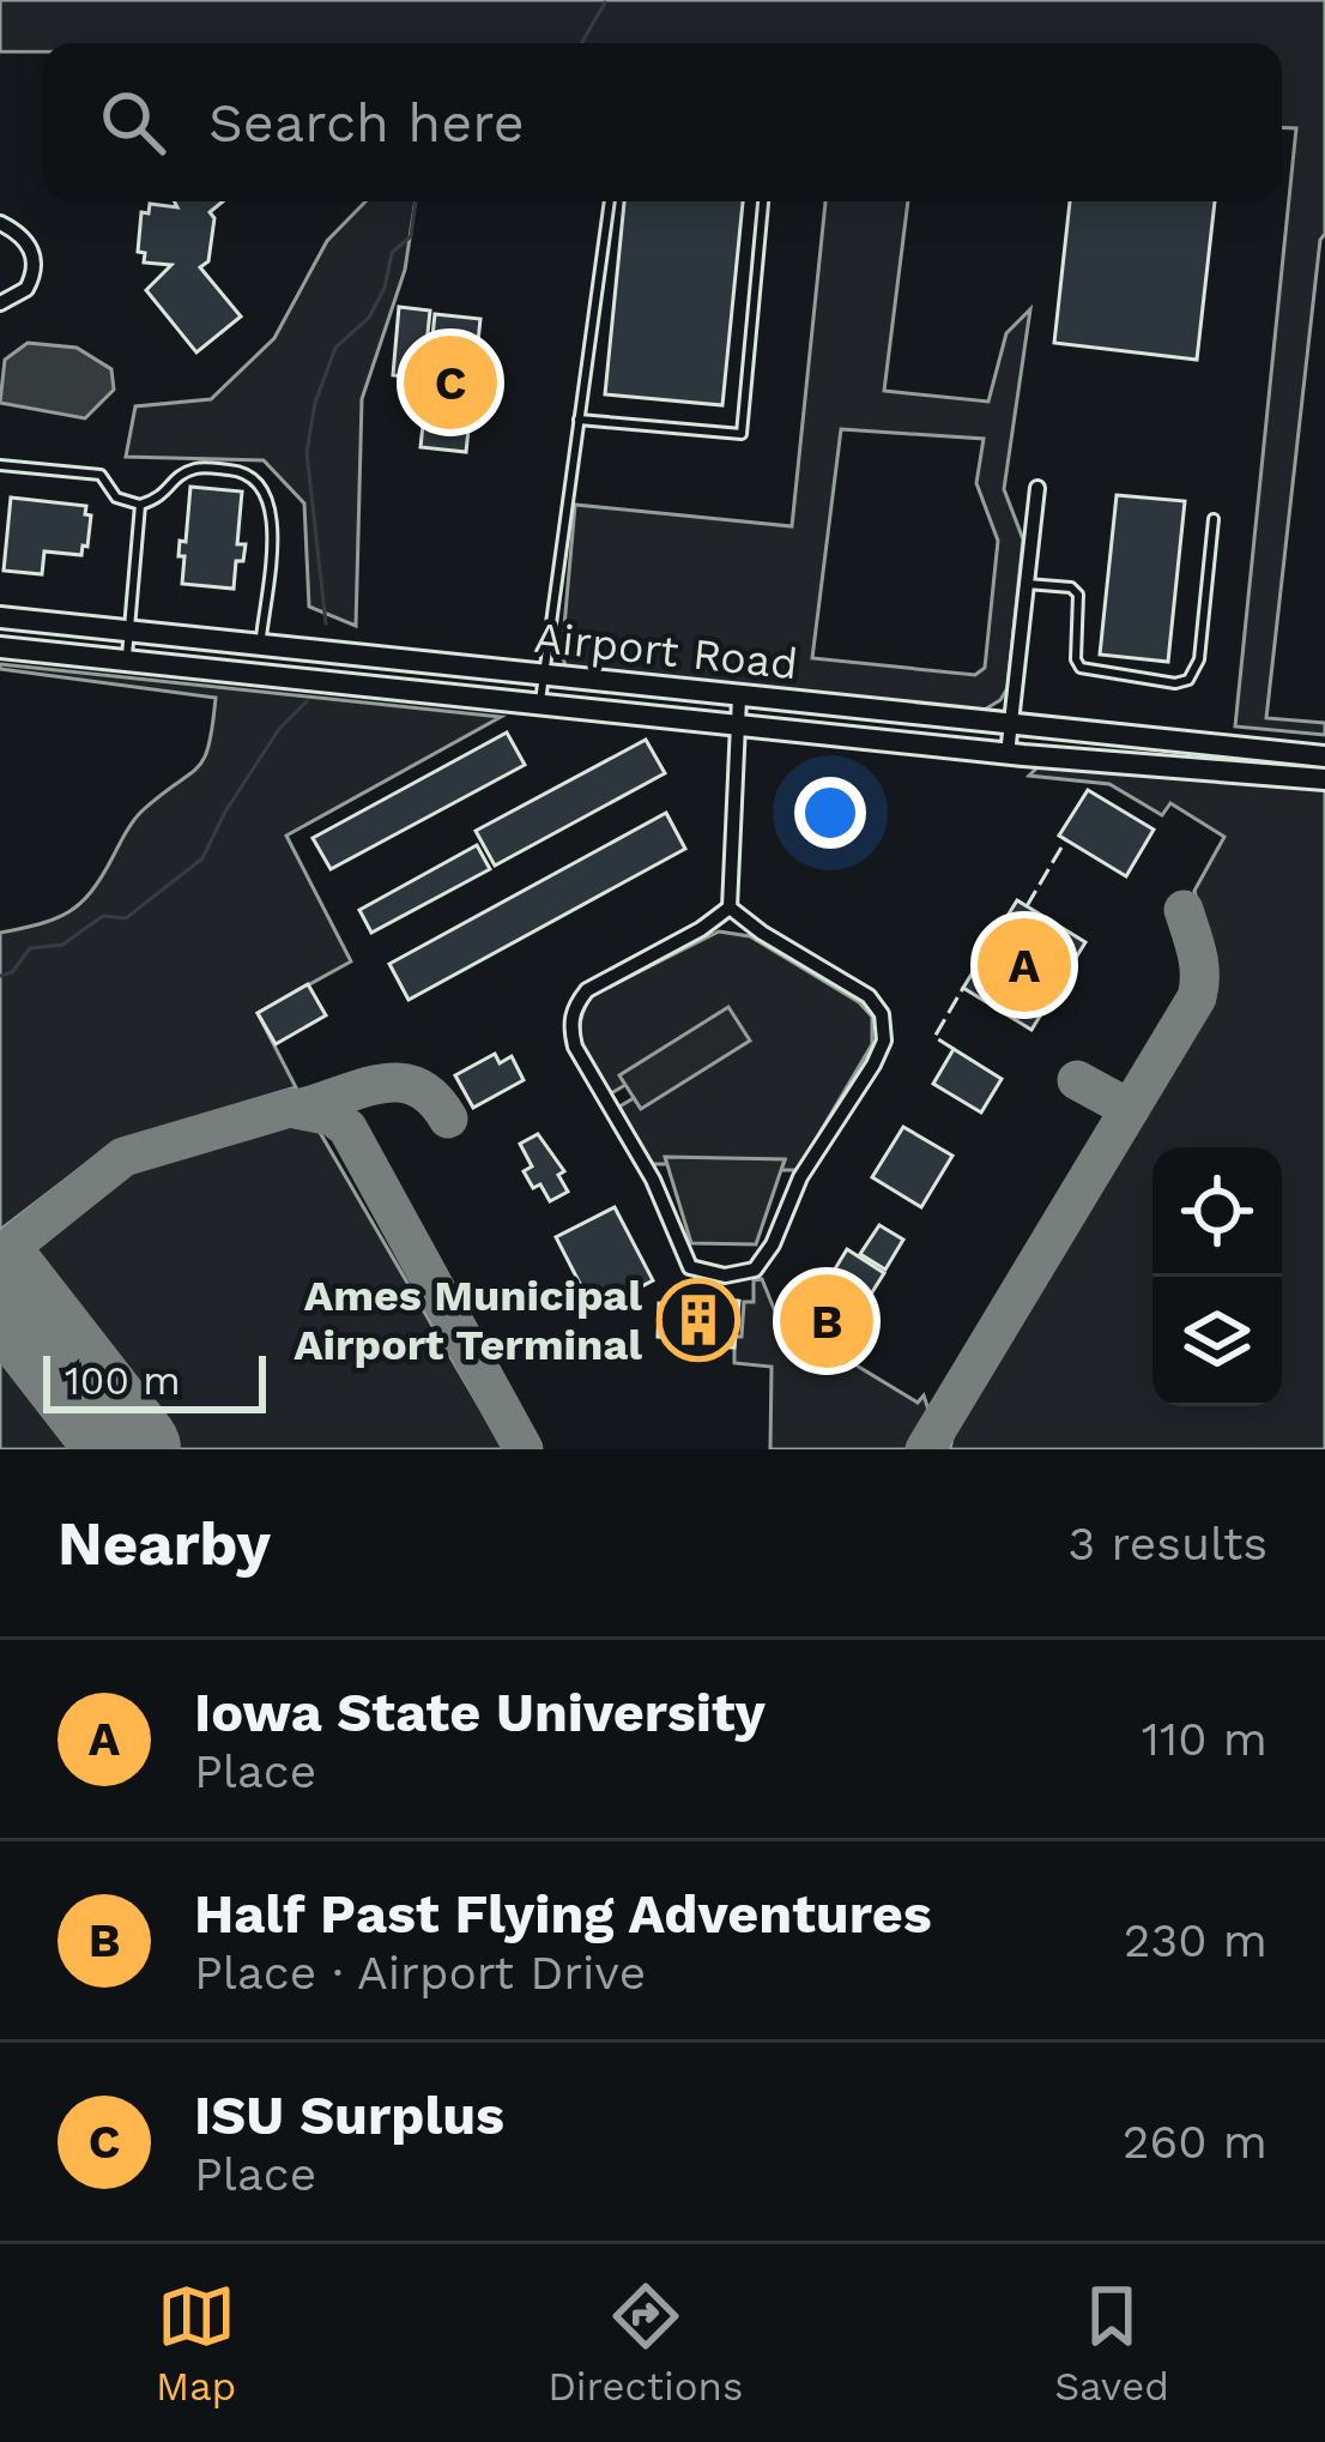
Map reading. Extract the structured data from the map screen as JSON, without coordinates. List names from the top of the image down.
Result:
{
  "streets": {
    "main road": ["Airport Road"]
  },
  "places": {
    "building": ["Ames Municipal Airport Terminal"]
  },
  "scale_bar": "100 m",
  "page": {
    "search": "Search here",
    "pins": ["C", "A", "B"],
    "scale": "100 m",
    "heading": ["Nearby", "3 results"],
    "list": [
      {
        "mark": "A",
        "name": "Iowa State University",
        "note": "Place",
        "value": "110 m"
      },
      {
        "mark": "B",
        "name": "Half Past Flying Adventures",
        "note": "Place · Airport Drive",
        "value": "230 m"
      },
      {
        "mark": "C",
        "name": "ISU Surplus",
        "note": "Place",
        "value": "260 m"
      }
    ],
    "nav": ["Map", "Directions", "Saved"]
  }
}
